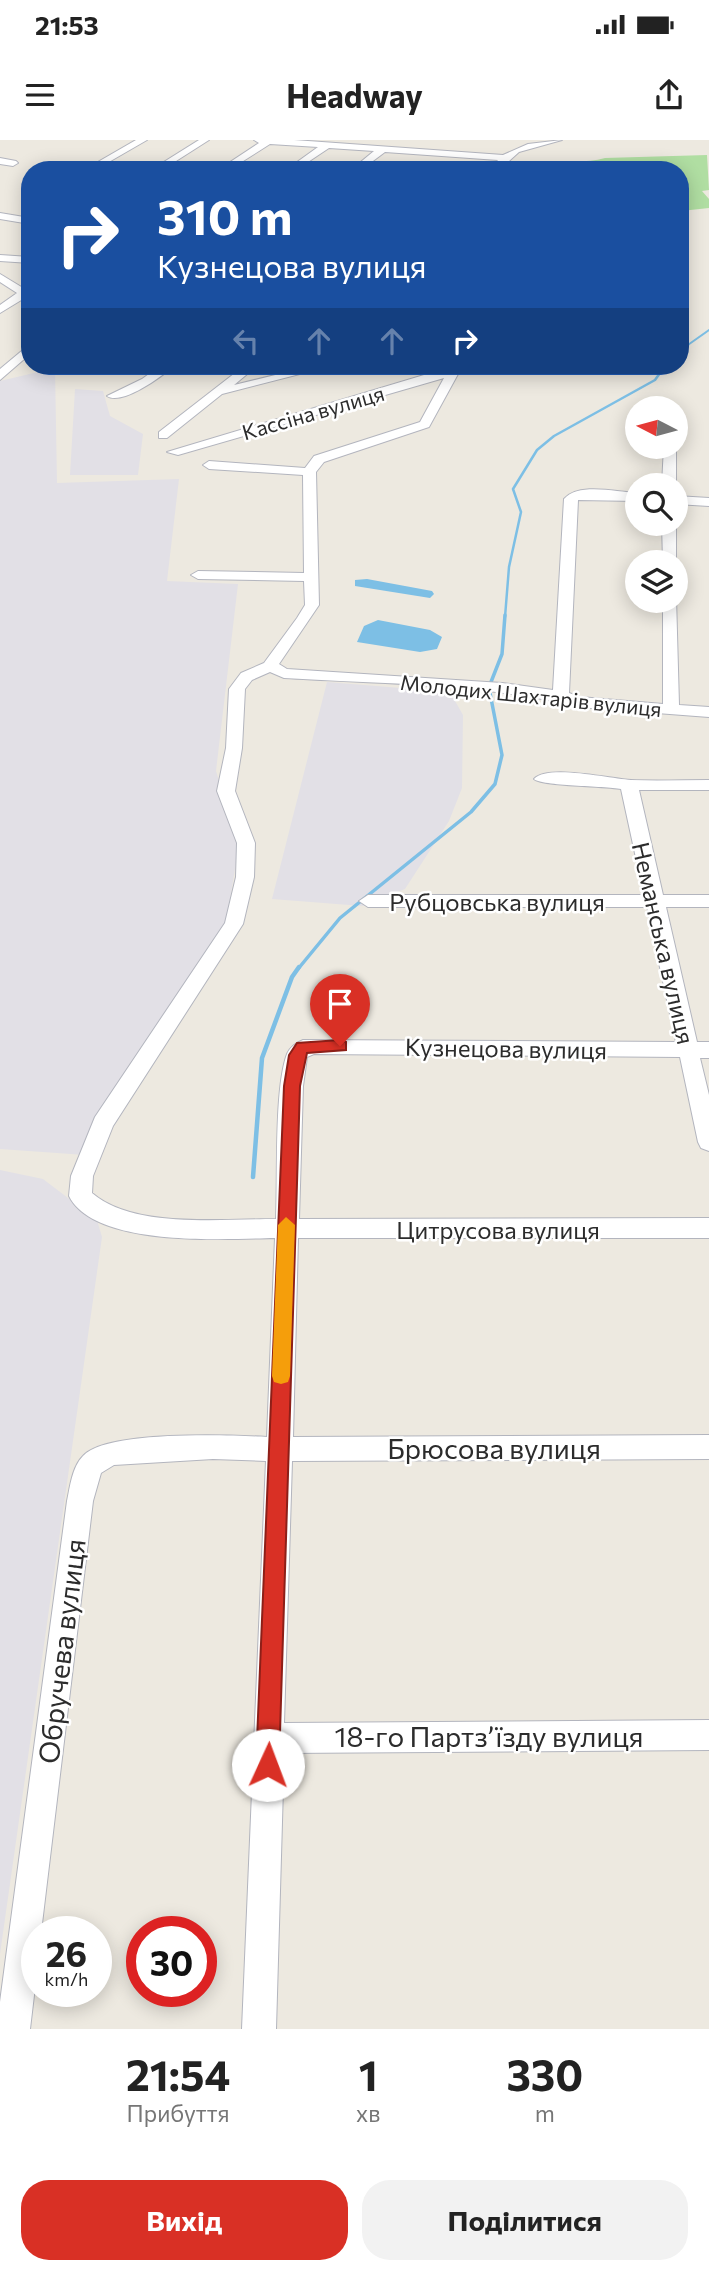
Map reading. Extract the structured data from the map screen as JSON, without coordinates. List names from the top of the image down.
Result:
{
  "streets": {
    "street": [
      "Кассіна вулиця",
      "Молодих Шахтарів вулиця",
      "Рубцовська вулиця",
      "Неманська вулиця",
      "Кузнецова вулиця",
      "Цитрусова вулиця",
      "Брюсова вулиця",
      "Обручева вулиця",
      "18-го Партз’їзду вулиця"
    ]
  },
  "crossings": [
    ["Молодих Шахтарів вулиця", "Цитрусова вулиця"],
    ["Рубцовська вулиця", "Неманська вулиця"],
    ["Неманська вулиця", "Кузнецова вулиця"],
    ["Кузнецова вулиця", "Цитрусова вулиця"],
    ["Брюсова вулиця", "Обручева вулиця"]
  ],
  "north": "left",
  "page": {
    "status": "21:53",
    "header": "Headway",
    "turn": ["310 m", "Кузнецова вулиця"],
    "speed": "26 km/h",
    "limit": "30",
    "eta": [
      "21:54",
      "Прибуття",
      "1",
      "хв",
      "330",
      "m"
    ],
    "buttons": ["Вихід", "Поділитися"]
  }
}
